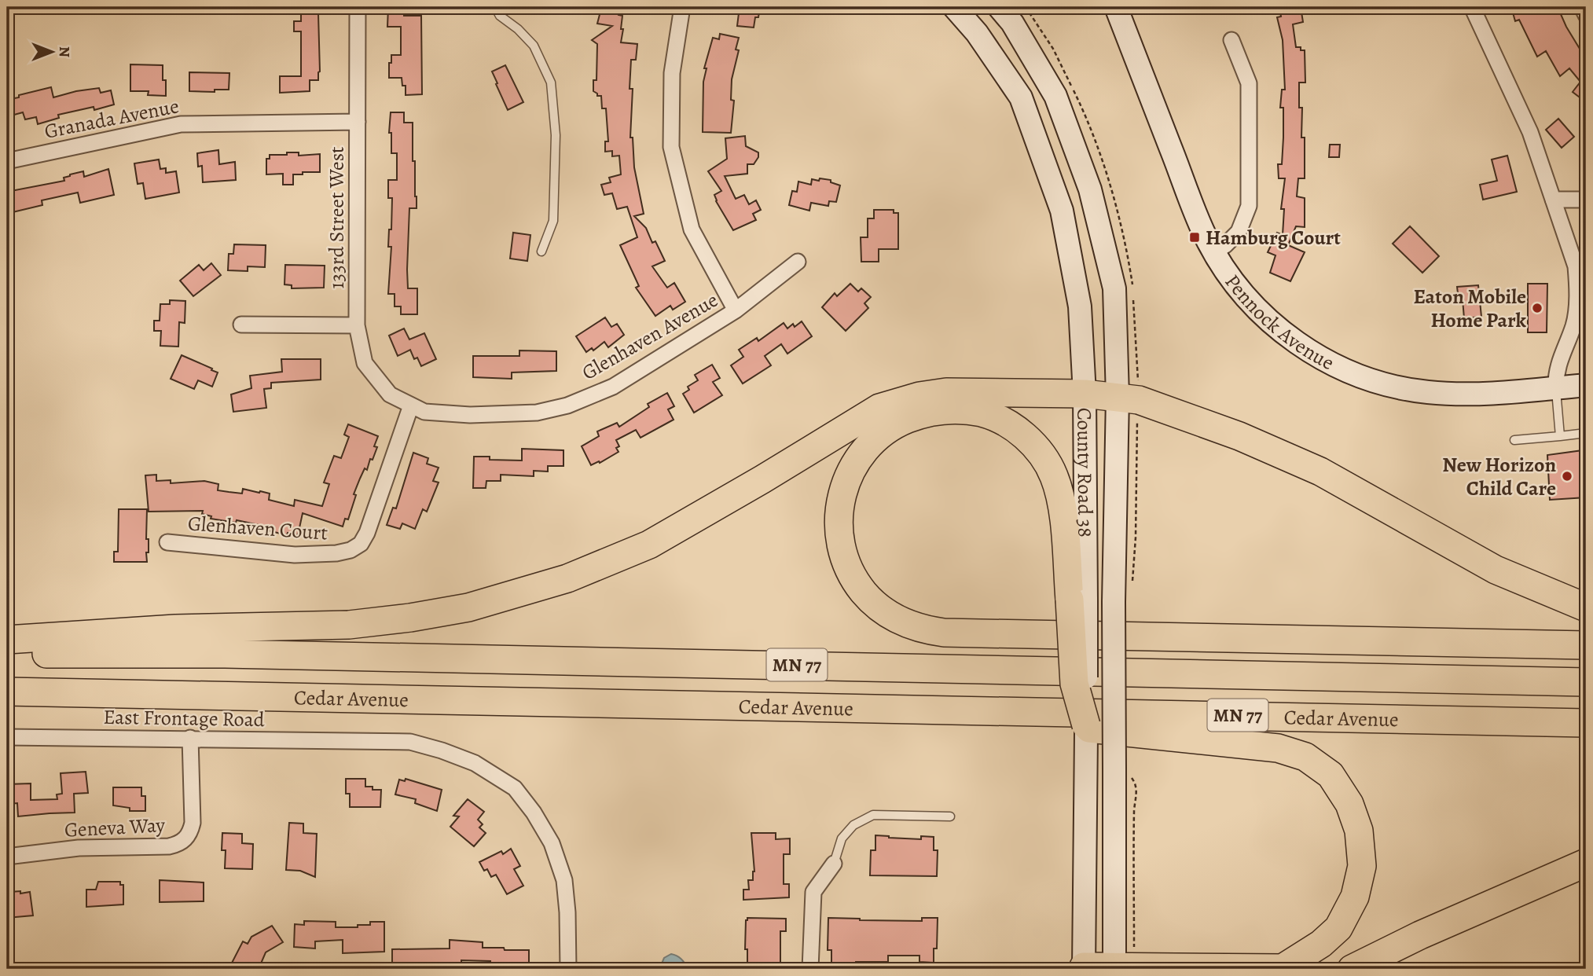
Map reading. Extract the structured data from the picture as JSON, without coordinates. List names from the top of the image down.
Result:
{
  "streets": {
    "highway": ["MN 77", "Cedar Avenue"],
    "main road": ["Pennock Avenue", "County Road 38"],
    "street": [
      "Granada Avenue",
      "133rd Street West",
      "Glenhaven Avenue",
      "Glenhaven Court",
      "East Frontage Road",
      "Geneva Way"
    ]
  },
  "crossings": [
    ["Granada Avenue", "133rd Street West"],
    ["133rd Street West", "Glenhaven Avenue"],
    ["133rd Street West", "Glenhaven Court"],
    ["Glenhaven Avenue", "Glenhaven Court"],
    ["East Frontage Road", "Geneva Way"]
  ],
  "places": {
    "transit": ["Hamburg Court"],
    "other": ["Eaton Mobile Home Park", "New Horizon Child Care"]
  },
  "north": "right"
}
